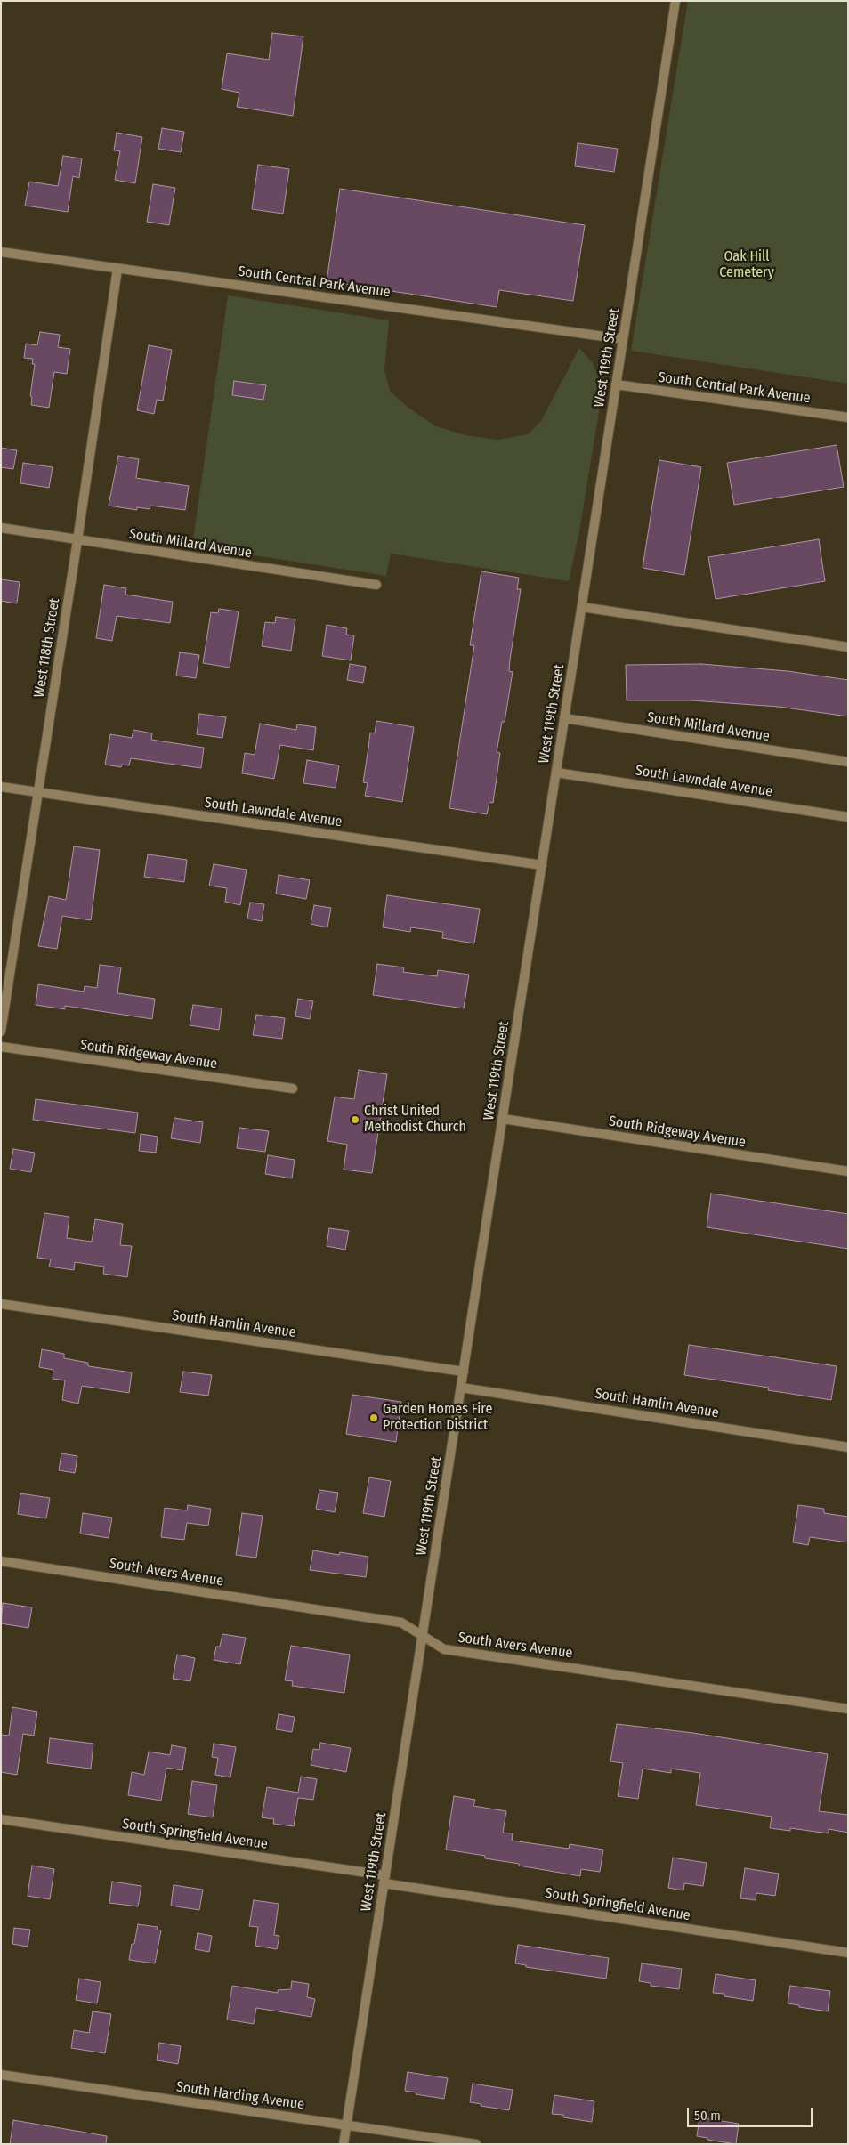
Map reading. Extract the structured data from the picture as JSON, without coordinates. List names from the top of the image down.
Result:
{
  "streets": {
    "street": [
      "South Central Park Avenue",
      "West 119th Street",
      "South Millard Avenue",
      "West 118th Street",
      "South Lawndale Avenue",
      "South Ridgeway Avenue",
      "South Hamlin Avenue",
      "South Avers Avenue",
      "South Springfield Avenue",
      "South Harding Avenue"
    ]
  },
  "crossings": [
    ["South Central Park Avenue", "West 119th Street"],
    ["South Central Park Avenue", "West 118th Street"],
    ["West 119th Street", "South Millard Avenue"],
    ["West 119th Street", "South Lawndale Avenue"],
    ["West 119th Street", "South Ridgeway Avenue"],
    ["West 119th Street", "South Hamlin Avenue"],
    ["West 119th Street", "South Avers Avenue"],
    ["West 119th Street", "South Springfield Avenue"],
    ["West 119th Street", "South Harding Avenue"],
    ["South Millard Avenue", "West 118th Street"],
    ["West 118th Street", "South Lawndale Avenue"]
  ],
  "parks": ["Oak Hill Cemetery"],
  "places": ["Christ United Methodist Church", "Garden Homes Fire Protection District"],
  "scale_bar": "50 m"
}
